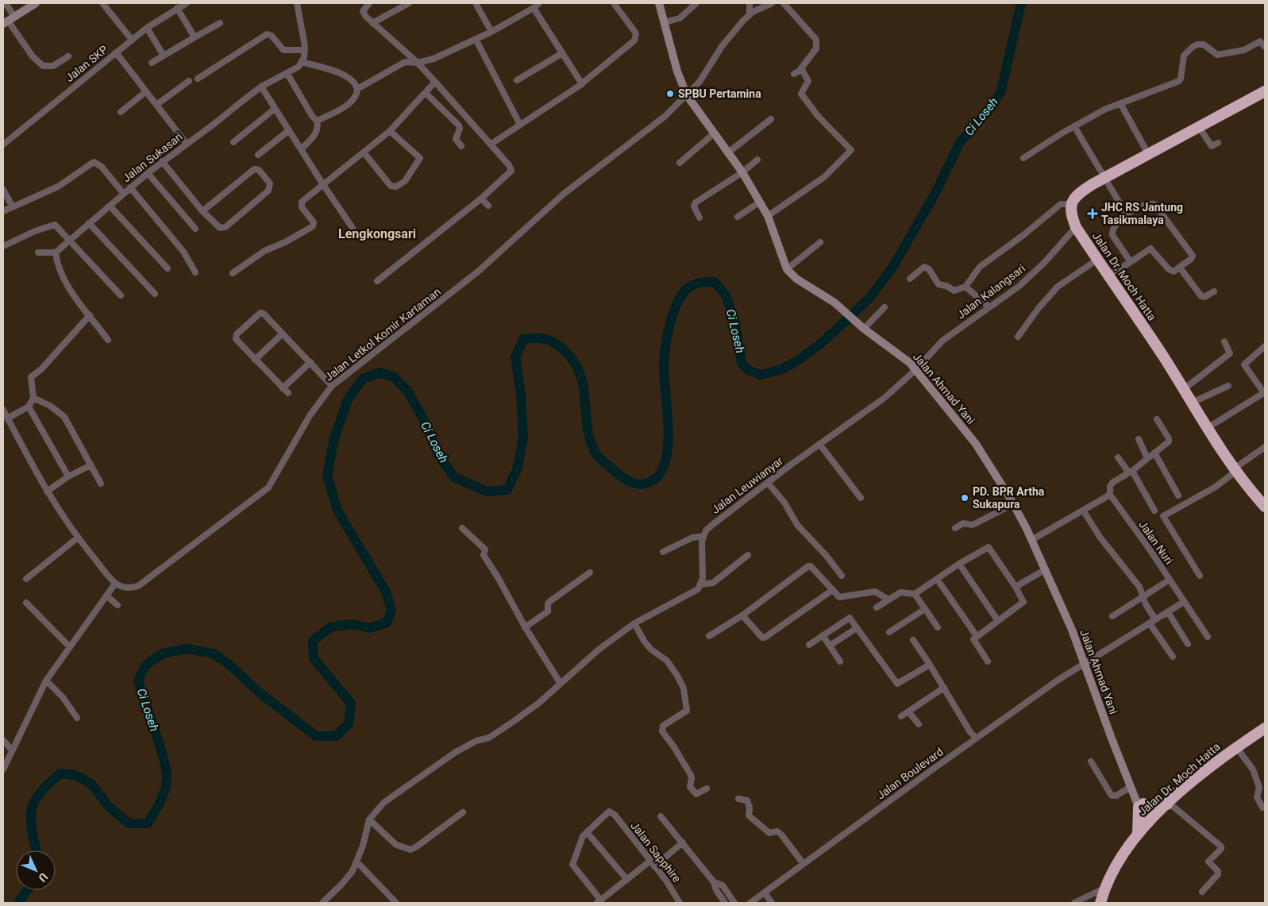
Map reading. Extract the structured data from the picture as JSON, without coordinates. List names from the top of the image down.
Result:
{
  "streets": {
    "highway": ["Jalan Dr. Moch Hatta"],
    "street": [
      "Jalan SKP",
      "Jalan Sukasari",
      "Jalan Kalangsari",
      "Jalan Letkol Komir Kartaman",
      "Jalan Ahmad Yani",
      "Jalan Leuwianyar",
      "Jalan Nuri",
      "Jalan Boulevard",
      "Jalan Sapphire"
    ]
  },
  "crossings": [
    ["Jalan Dr. Moch Hatta", "Jalan Kalangsari"],
    ["Jalan Dr. Moch Hatta", "Jalan Ahmad Yani"],
    ["Jalan Kalangsari", "Jalan Ahmad Yani"],
    ["Jalan Kalangsari", "Jalan Leuwianyar"],
    ["Jalan Letkol Komir Kartaman", "Jalan Ahmad Yani"],
    ["Jalan Ahmad Yani", "Jalan Leuwianyar"],
    ["Jalan Ahmad Yani", "Jalan Boulevard"],
    ["Jalan Nuri", "Jalan Boulevard"]
  ],
  "districts": ["Lengkongsari"],
  "water": ["Ci Loseh"],
  "places": {
    "other": ["SPBU Pertamina", "PD. BPR Artha Sukapura"],
    "health": ["JHC RS Jantung Tasikmalaya"]
  },
  "north": "bottom right"
}
